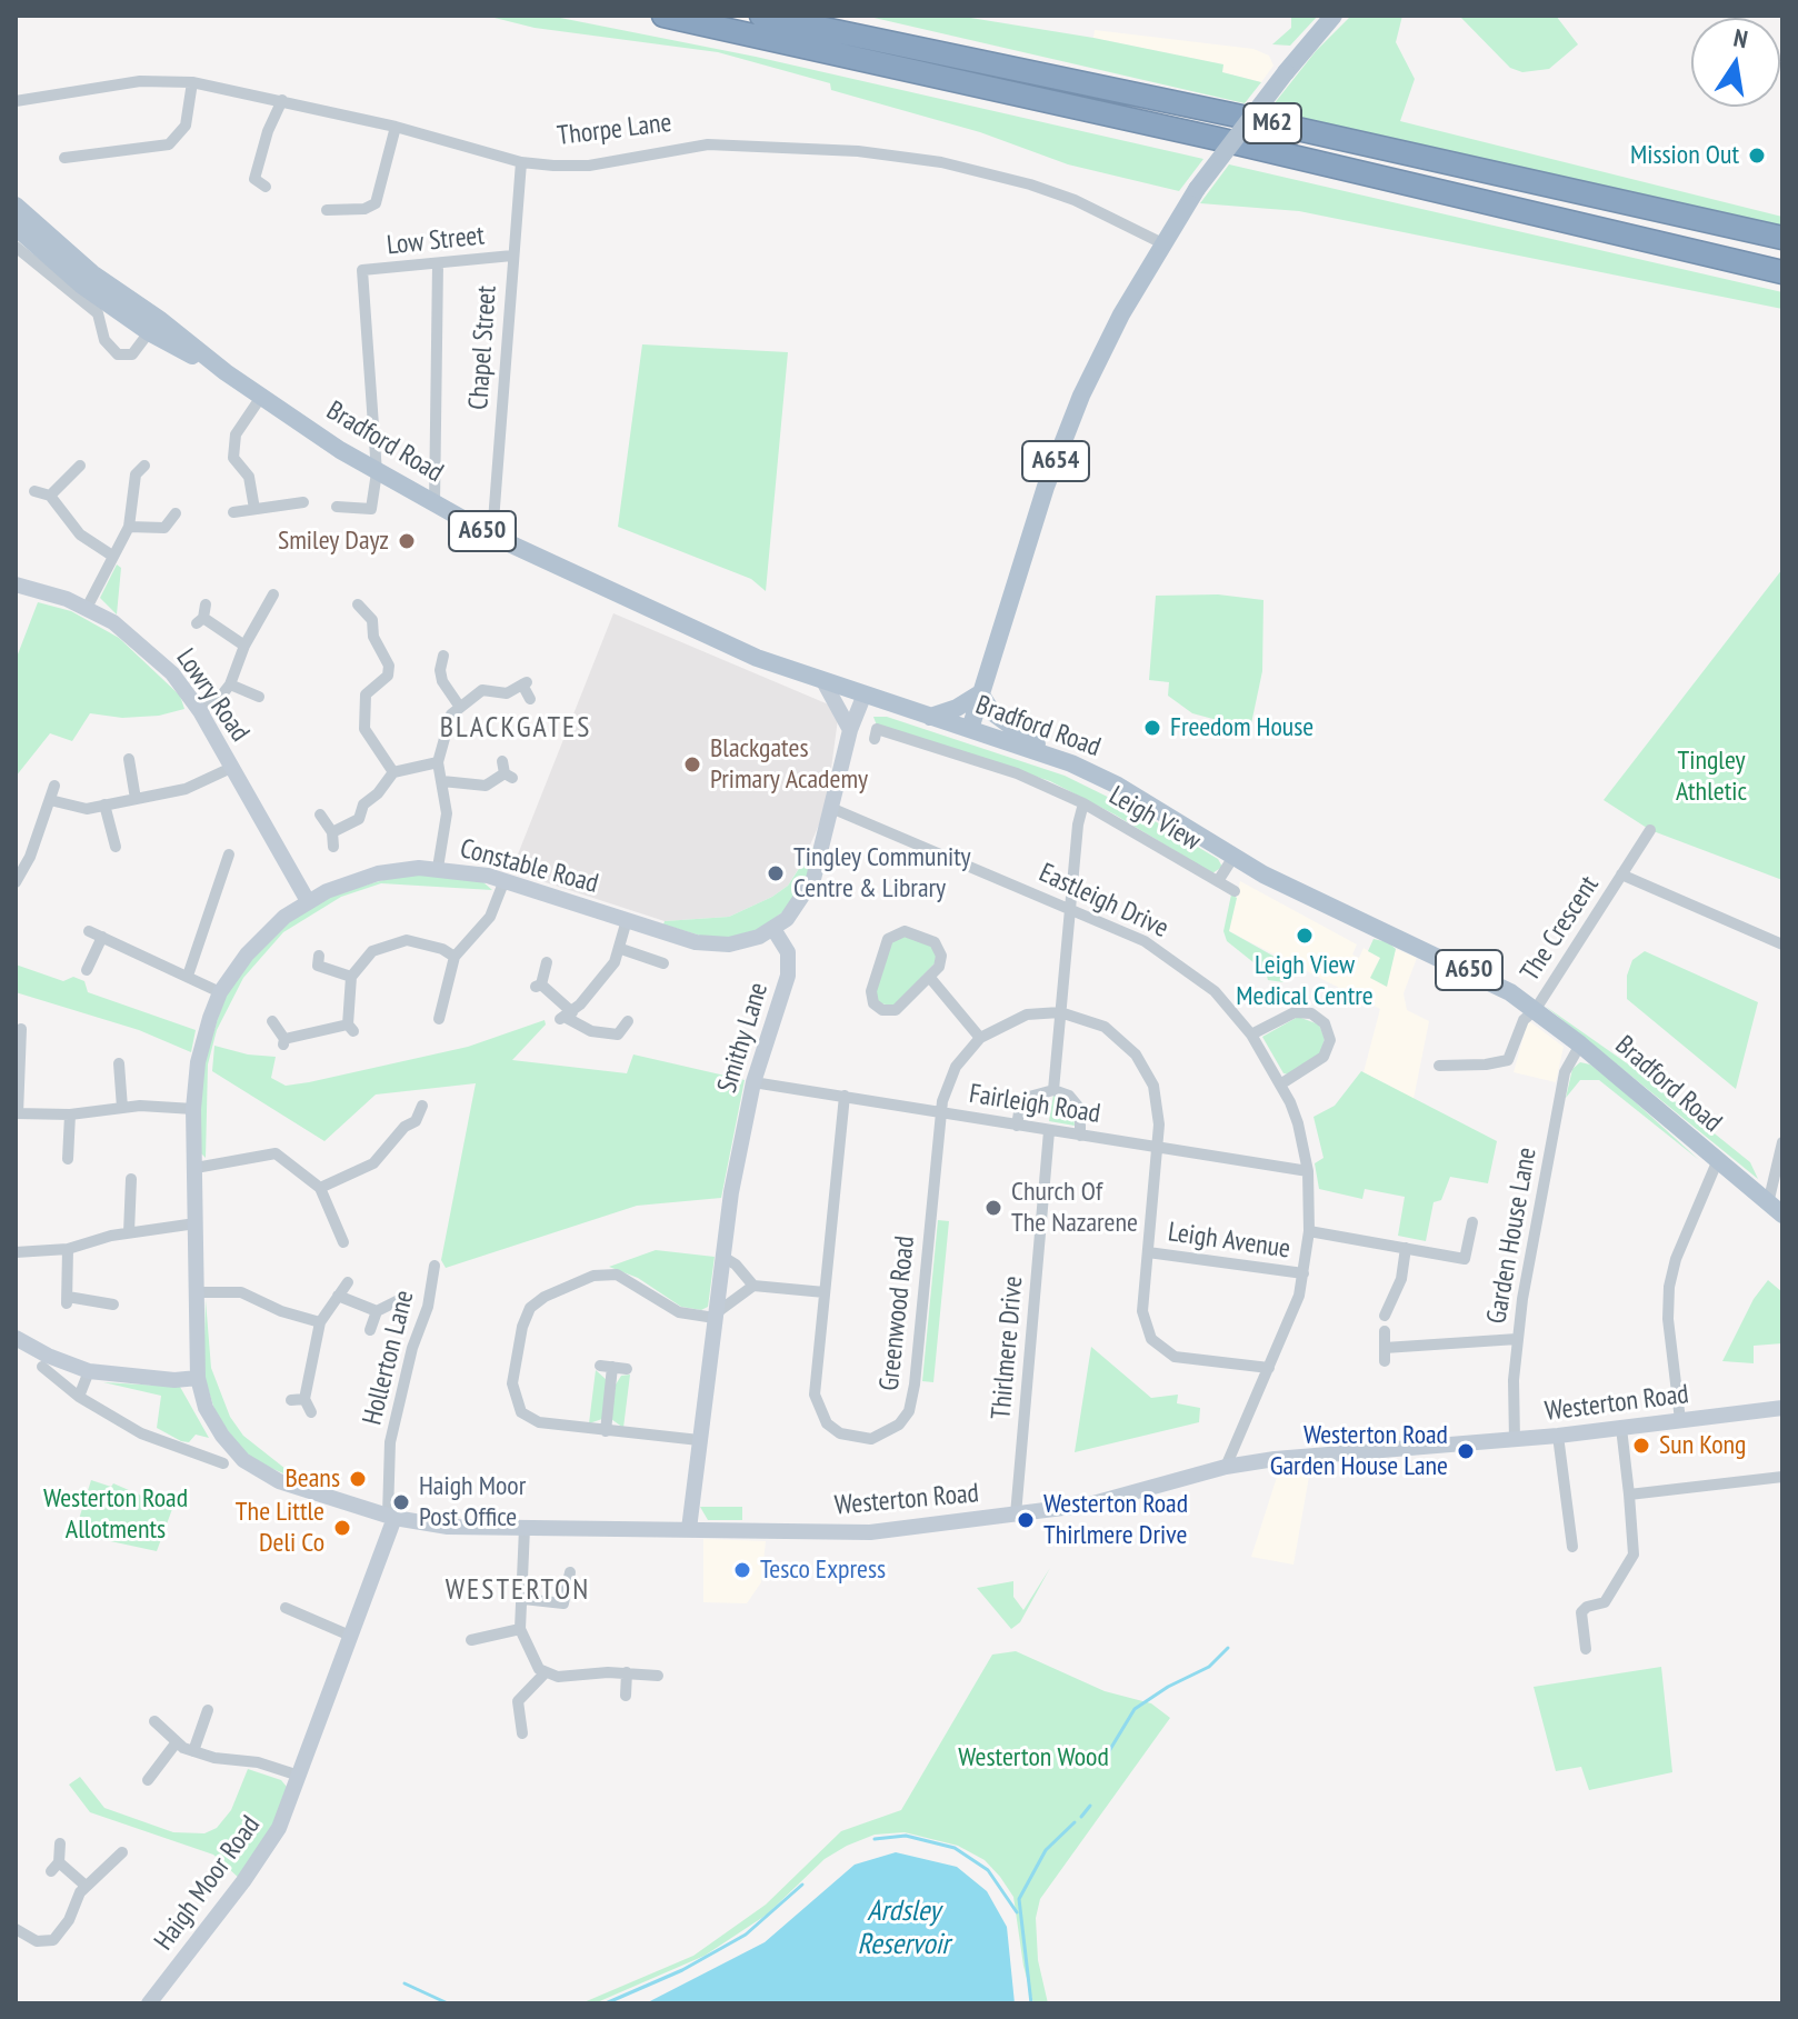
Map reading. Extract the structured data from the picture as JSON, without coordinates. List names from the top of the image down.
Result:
{
  "streets": {
    "highway": ["M62"],
    "main road": ["Bradford Road", "A654", "A650"],
    "street": [
      "Thorpe Lane",
      "Low Street",
      "Chapel Street",
      "Lowry Road",
      "Leigh View",
      "Constable Road",
      "Eastleigh Drive",
      "The Crescent",
      "Smithy Lane",
      "Fairleigh Road",
      "Garden House Lane",
      "Leigh Avenue",
      "Greenwood Road",
      "Thirlmere Drive",
      "Hollerton Lane",
      "Westerton Road",
      "Haigh Moor Road"
    ]
  },
  "crossings": [
    ["Thorpe Lane", "Chapel Street"],
    ["Thorpe Lane", "A654"],
    ["Low Street", "Chapel Street"],
    ["Low Street", "Bradford Road"],
    ["Chapel Street", "Bradford Road"],
    ["Bradford Road", "A654"],
    ["Bradford Road", "Leigh View"],
    ["Bradford Road", "The Crescent"],
    ["Bradford Road", "Garden House Lane"],
    ["Lowry Road", "Constable Road"],
    ["Constable Road", "Smithy Lane"],
    ["Constable Road", "Westerton Road"],
    ["Eastleigh Drive", "Fairleigh Road"],
    ["Eastleigh Drive", "Leigh Avenue"],
    ["Eastleigh Drive", "Westerton Road"],
    ["Smithy Lane", "Fairleigh Road"],
    ["Smithy Lane", "Westerton Road"],
    ["Fairleigh Road", "Greenwood Road"],
    ["Fairleigh Road", "Thirlmere Drive"],
    ["Garden House Lane", "Westerton Road"],
    ["Thirlmere Drive", "Westerton Road"],
    ["Hollerton Lane", "Westerton Road"],
    ["Hollerton Lane", "Haigh Moor Road"],
    ["Westerton Road", "Haigh Moor Road"]
  ],
  "districts": ["BLACKGATES", "WESTERTON"],
  "water": ["Ardsley Reservoir"],
  "parks": ["Tingley Athletic", "Westerton Road Allotments", "Westerton Wood"],
  "places": [
    "Mission Out",
    "Smiley Dayz",
    "Freedom House",
    "Blackgates Primary Academy",
    "Tingley Community Centre & Library",
    "Leigh View Medical Centre",
    "Church Of The Nazarene",
    "Sun Kong",
    "Westerton Road Garden House Lane",
    "Beans",
    "Haigh Moor Post Office",
    "Westerton Road Thirlmere Drive",
    "The Little Deli Co",
    "Tesco Express"
  ],
  "north": "top"
}
